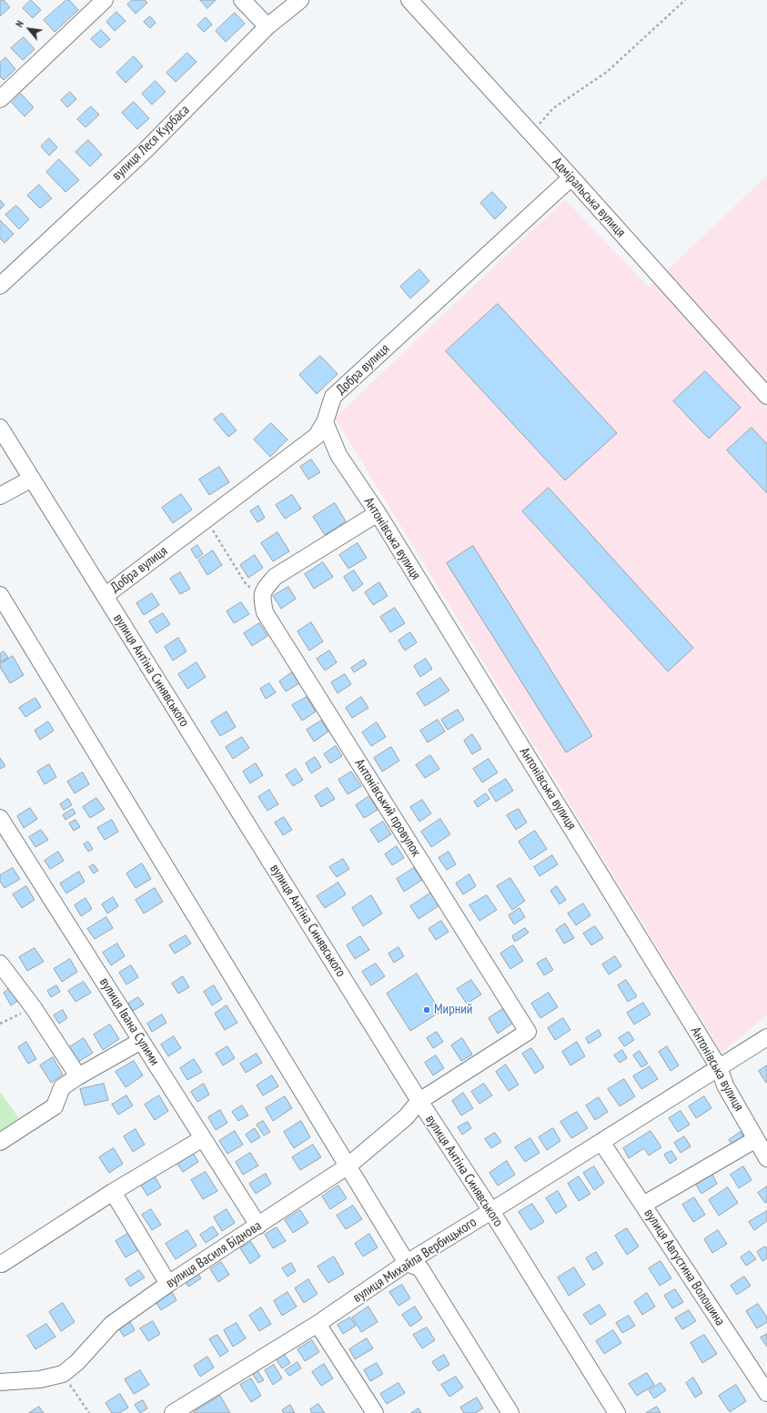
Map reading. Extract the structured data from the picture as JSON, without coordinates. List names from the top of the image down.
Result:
{
  "streets": {
    "street": [
      "вулиця Леся Курбаса",
      "Адміральська вулиця",
      "Добра вулиця",
      "Антонівська вулиця",
      "вулиця Антіна Синявського",
      "Антонівський провулок",
      "вулиця Івана Сулими",
      "вулиця Василя Біднова",
      "вулиця Михайла Вербицького",
      "вулиця Августина Волошина"
    ]
  },
  "crossings": [
    ["Адміральська вулиця", "Добра вулиця"],
    ["Добра вулиця", "Антонівська вулиця"],
    ["Добра вулиця", "вулиця Антіна Синявського"],
    ["Антонівська вулиця", "вулиця Михайла Вербицького"],
    ["вулиця Антіна Синявського", "Антонівський провулок"],
    ["вулиця Антіна Синявського", "вулиця Василя Біднова"],
    ["вулиця Антіна Синявського", "вулиця Михайла Вербицького"],
    ["Антонівський провулок", "вулиця Василя Біднова"],
    ["вулиця Івана Сулими", "вулиця Василя Біднова"],
    ["вулиця Михайла Вербицького", "вулиця Августина Волошина"]
  ],
  "places": ["Мирний"],
  "north": "top left"
}
